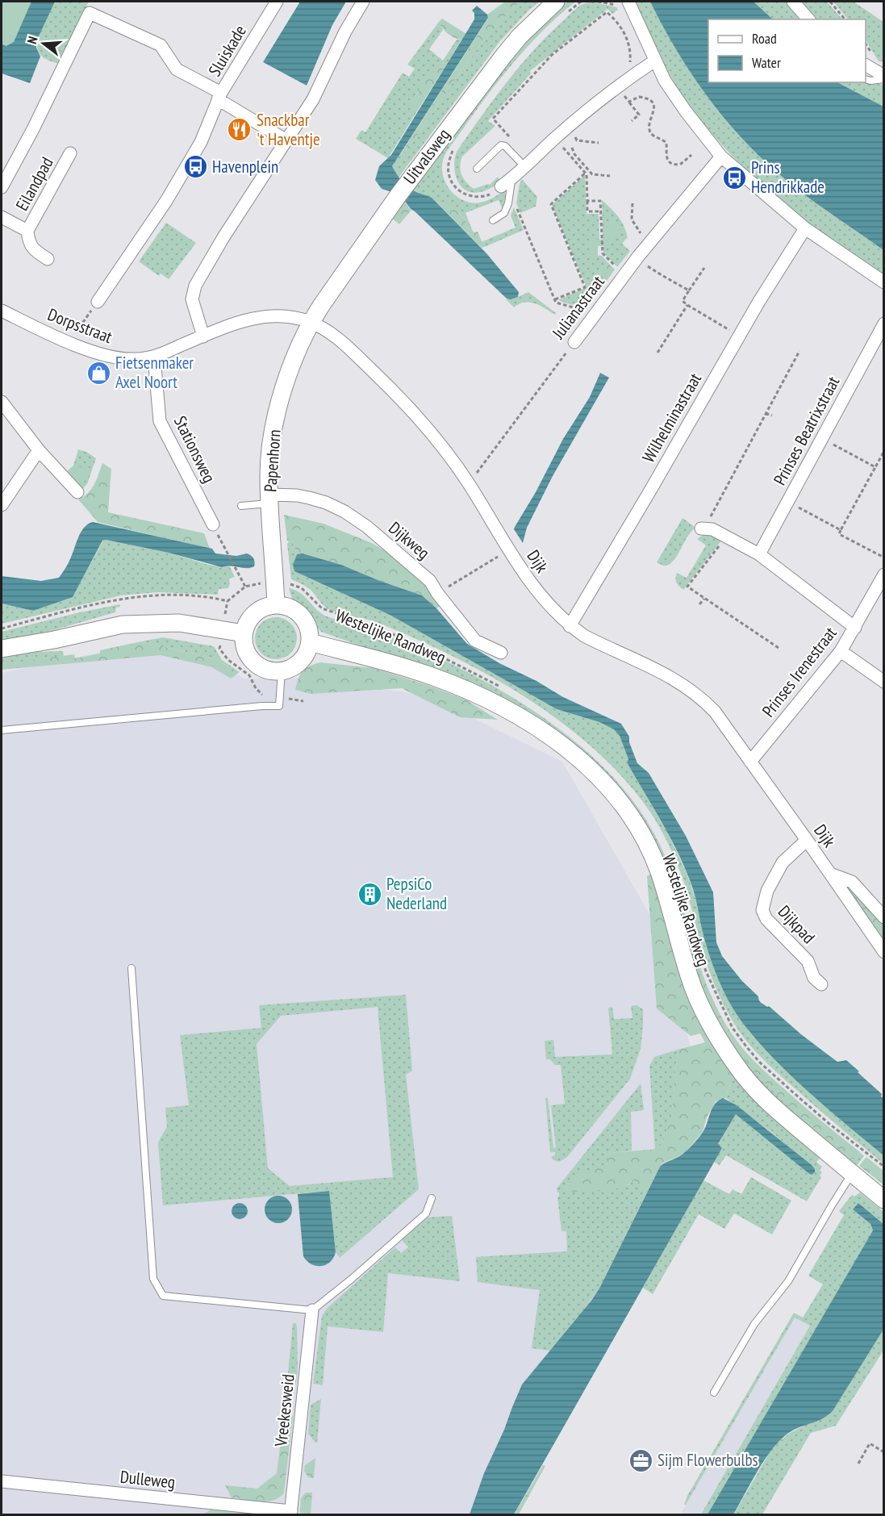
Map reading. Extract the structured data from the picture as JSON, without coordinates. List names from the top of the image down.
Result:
{
  "streets": {
    "street": [
      "Sluiskade",
      "Uitvalsweg",
      "Eilandpad",
      "Julianastraat",
      "Dorpsstraat",
      "Wilhelminastraat",
      "Prinses Beatrixstraat",
      "Stationsweg",
      "Papenhorn",
      "Dijkweg",
      "Dijk",
      "Westelijke Randweg",
      "Prinses Irenestraat",
      "Dijkpad",
      "Vreekesweid",
      "Dulleweg"
    ]
  },
  "crossings": [
    ["Uitvalsweg", "Papenhorn"],
    ["Uitvalsweg", "Dijk"],
    ["Julianastraat", "Dijk"],
    ["Dorpsstraat", "Stationsweg"],
    ["Dorpsstraat", "Dijk"],
    ["Wilhelminastraat", "Dijk"],
    ["Papenhorn", "Dijkweg"],
    ["Papenhorn", "Dijk"],
    ["Papenhorn", "Westelijke Randweg"],
    ["Dijk", "Prinses Irenestraat"],
    ["Dijk", "Dijkpad"],
    ["Vreekesweid", "Dulleweg"]
  ],
  "places": {
    "restaurant": ["Snackbar 't Haventje"],
    "bus stop": ["Havenplein", "Prins Hendrikkade"],
    "shop": ["Fietsenmaker Axel Noort"],
    "building": ["PepsiCo Nederland"],
    "office": ["Sijm Flowerbulbs"]
  },
  "legend": ["Road", "Water"],
  "north": "left"
}
